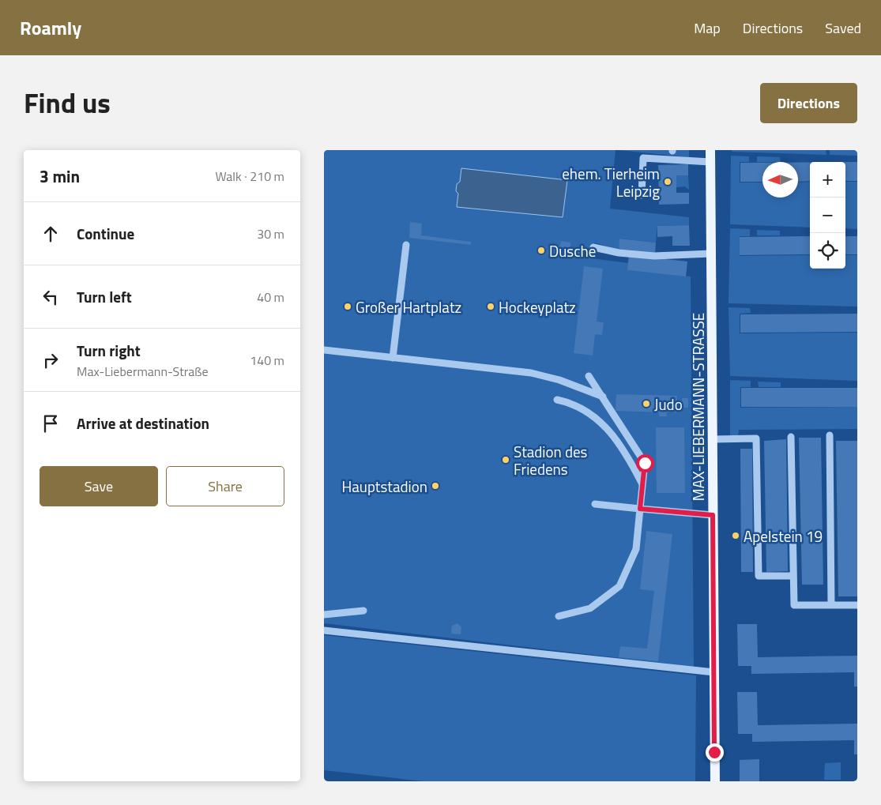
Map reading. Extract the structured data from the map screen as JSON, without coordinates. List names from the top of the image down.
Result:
{
  "streets": {
    "main road": ["MAX-LIEBERMANN-STRASSE"]
  },
  "places": [
    "ehem. Tierheim Leipzig",
    "Dusche",
    "Großer Hartplatz",
    "Hockeyplatz",
    "Judo",
    "Stadion des Friedens",
    "Hauptstadion",
    "Apelstein 19"
  ],
  "north": "left",
  "page": {
    "header": "Roamly",
    "nav": ["Map", "Directions", "Saved"],
    "title": "Find us",
    "buttons": [
      "Directions",
      ["Save", "Share"]
    ],
    "heading": ["3 min", "Walk · 210 m"],
    "map_buttons": ["+", "−"],
    "list": [
      ["Continue", "30 m"],
      ["Turn left", "40 m"],
      ["Turn right", "Max-Liebermann-Straße", "140 m"],
      "Arrive at destination"
    ]
  }
}
